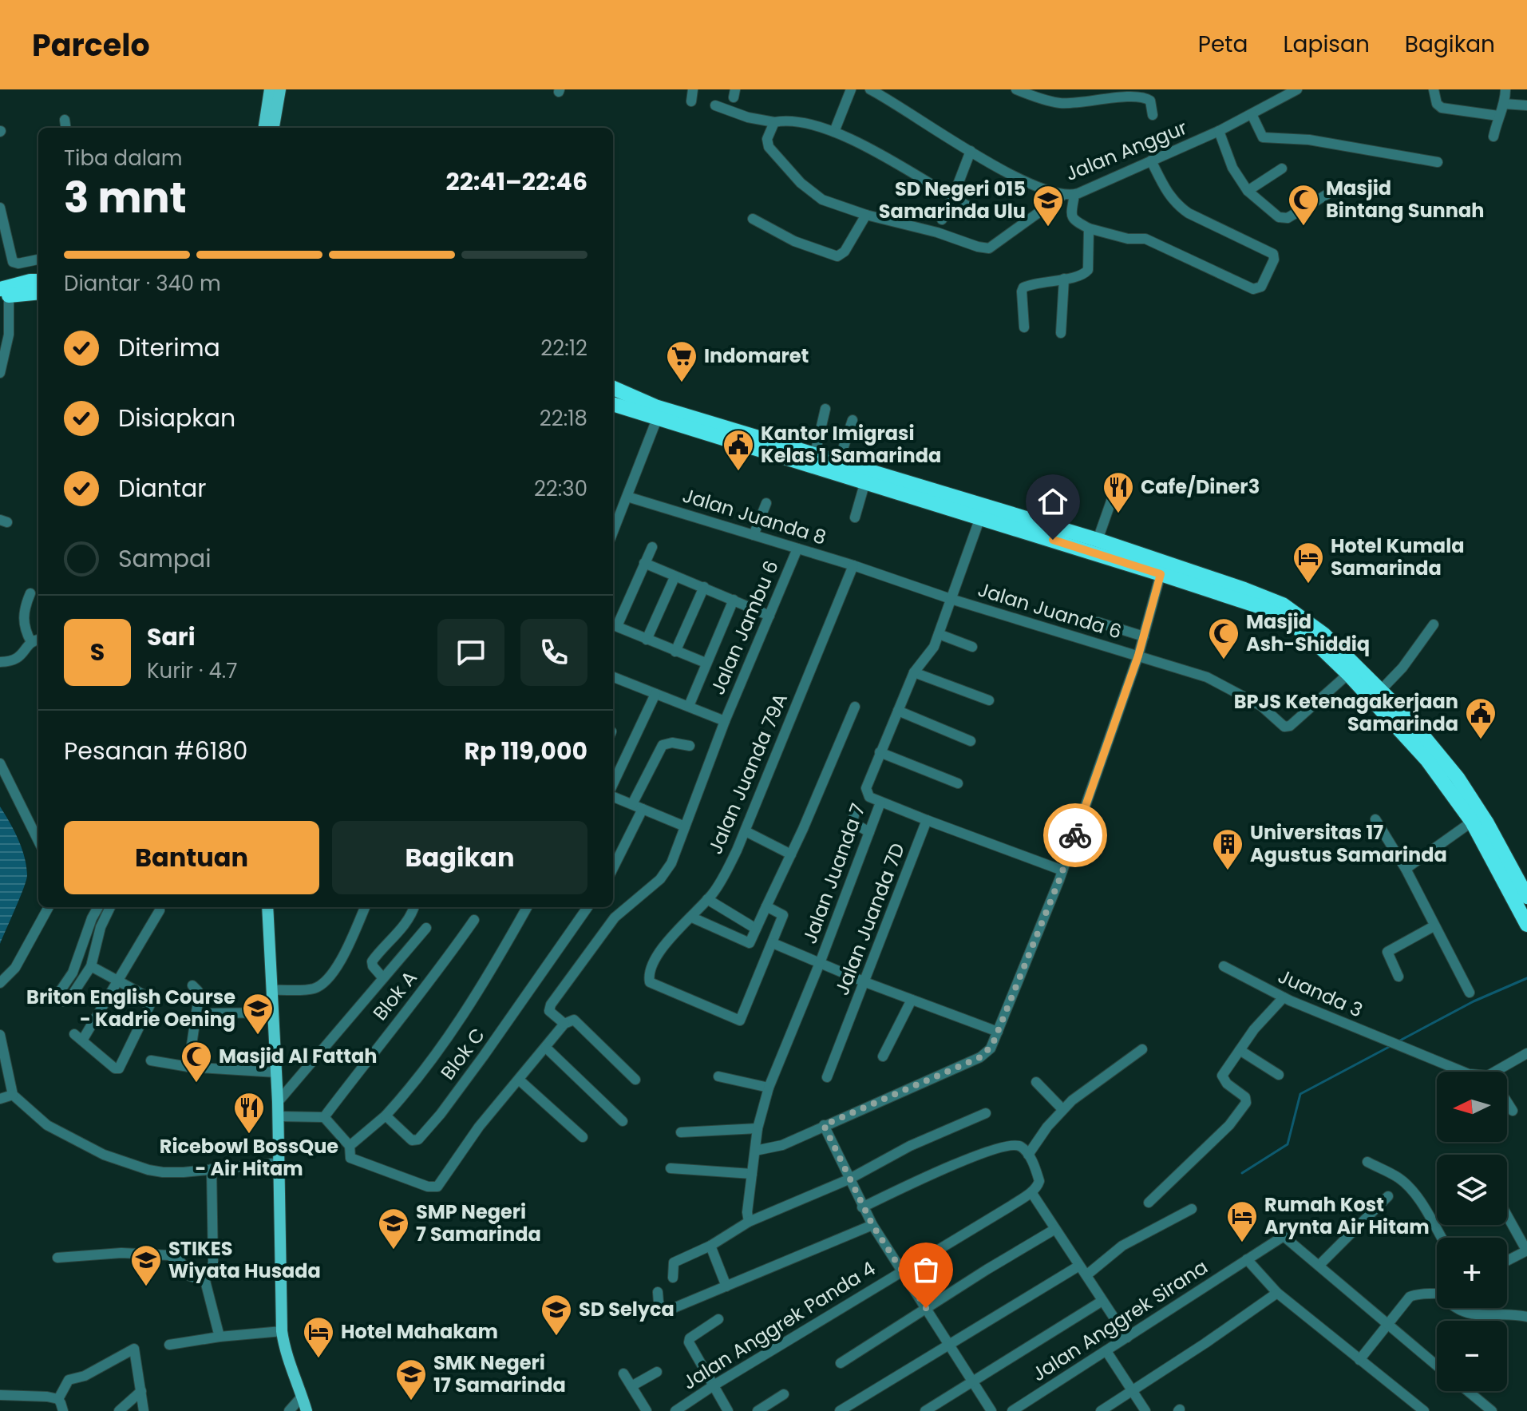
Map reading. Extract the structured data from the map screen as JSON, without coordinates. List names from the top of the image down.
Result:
{
  "streets": {
    "street": [
      "Jalan Anggur",
      "Jalan Juanda 8",
      "Jalan Juanda 6",
      "Jalan Jambu 6",
      "Jalan Juanda 79A",
      "Jalan Juanda 7",
      "Jalan Juanda 7D",
      "Juanda 3",
      "Blok A",
      "Blok C",
      "Jalan Anggrek Sirana",
      "Jalan Anggrek Panda 4"
    ]
  },
  "crossings": [
    ["Jalan Juanda 8", "Jalan Juanda 6"],
    ["Jalan Juanda 8", "Jalan Jambu 6"],
    ["Jalan Juanda 8", "Jalan Juanda 79A"],
    ["Jalan Juanda 8", "Jalan Juanda 7"],
    ["Jalan Juanda 6", "Jalan Juanda 7"]
  ],
  "places": {
    "mosque": ["Masjid Bintang Sunnah", "Masjid Ash-Shiddiq", "Masjid Al Fattah"],
    "school or university": [
      "SD Negeri 015 Samarinda Ulu",
      "Briton English Course - Kadrie Oening",
      "SMP Negeri 7 Samarinda",
      "STIKES Wiyata Husada",
      "SD Selyca",
      "SMK Negeri 17 Samarinda"
    ],
    "supermarket": ["Indomaret"],
    "public building": ["Kantor Imigrasi Kelas 1 Samarinda", "BPJS Ketenagakerjaan Samarinda"],
    "restaurant": ["Cafe/Diner3", "Ricebowl BossQue - Air Hitam"],
    "hotel": ["Hotel Kumala Samarinda", "Rumah Kost Arynta Air Hitam", "Hotel Mahakam"],
    "building": ["Universitas 17 Agustus Samarinda"]
  },
  "north": "left",
  "page": {
    "header": "Parcelo",
    "nav": ["Peta", "Lapisan", "Bagikan"],
    "heading": ["3 mnt", "Tiba dalam", "22:41–22:46"],
    "panel": [
      "Sari",
      "Kurir · 4.7",
      "Pesanan #6180",
      "Rp 119,000"
    ],
    "bar": "Diantar · 340 m",
    "list": [
      ["Diterima", "22:12"],
      ["Disiapkan", "22:18"],
      ["Diantar", "22:30"],
      "Sampai"
    ],
    "round": "S",
    "buttons": ["Bantuan", "Bagikan"],
    "map_buttons": ["+", "−"]
  }
}
